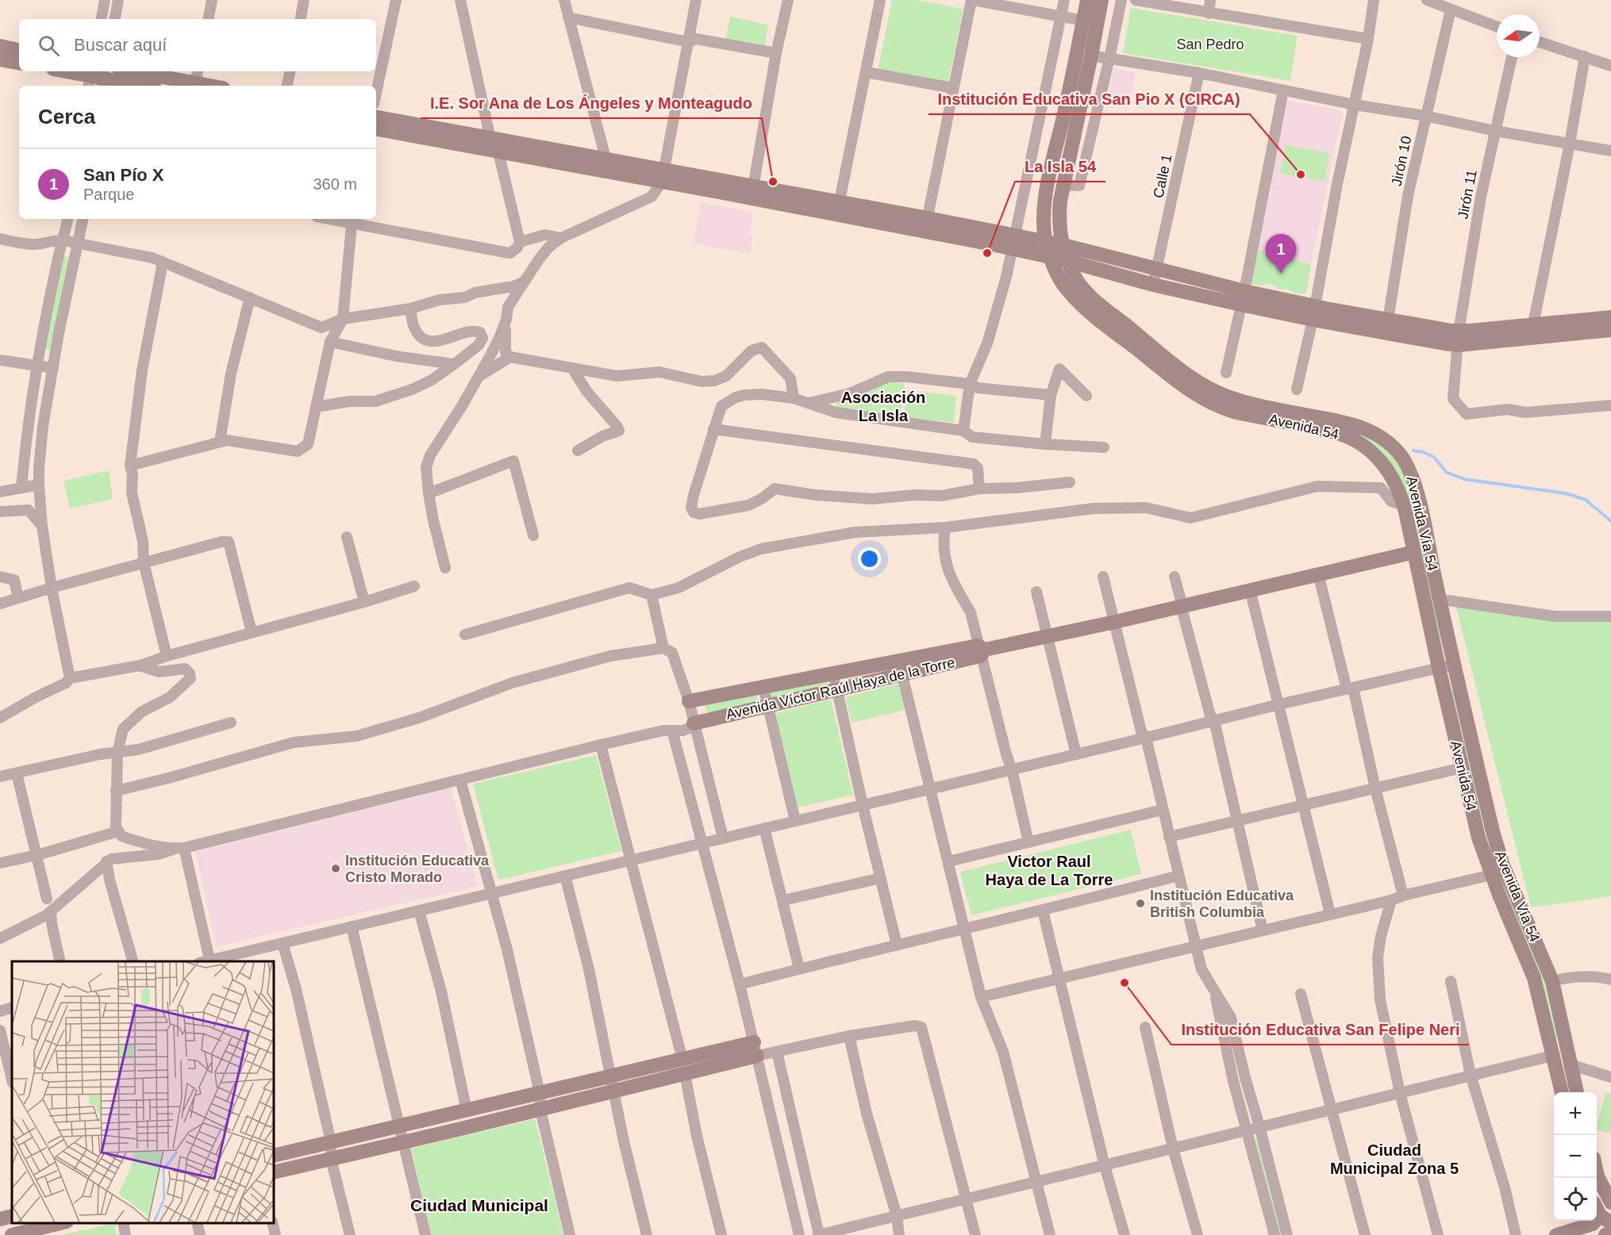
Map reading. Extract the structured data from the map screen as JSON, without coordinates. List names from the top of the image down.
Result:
{
  "streets": {
    "street": [
      "Jirón 10",
      "Calle 1",
      "Jirón 11",
      "Avenida 54",
      "Avenida Vía 54",
      "Avenida Víctor Raúl Haya de la Torre"
    ]
  },
  "crossings": [
    ["Avenida 54", "Avenida Víctor Raúl Haya de la Torre"]
  ],
  "districts": [
    "Asociación La Isla",
    "Victor Raul Haya de La Torre",
    "Ciudad Municipal Zona 5",
    "Ciudad Municipal"
  ],
  "parks": ["San Pedro"],
  "places": [
    "Institución Educativa San Pio X (CIRCA)",
    "I.E. Sor Ana de Los Ángeles y Monteagudo",
    "La Isla 54",
    "Institución Educativa Cristo Morado",
    "Institución Educativa British Columbia",
    "Institución Educativa San Felipe Neri"
  ],
  "north": "left",
  "page": {
    "search": "Buscar aquí",
    "heading": "Cerca",
    "list": [
      {
        "mark": "1",
        "name": "San Pío X",
        "note": "Parque",
        "value": "360 m"
      }
    ],
    "pins": "1",
    "map_buttons": ["+", "−"]
  }
}
